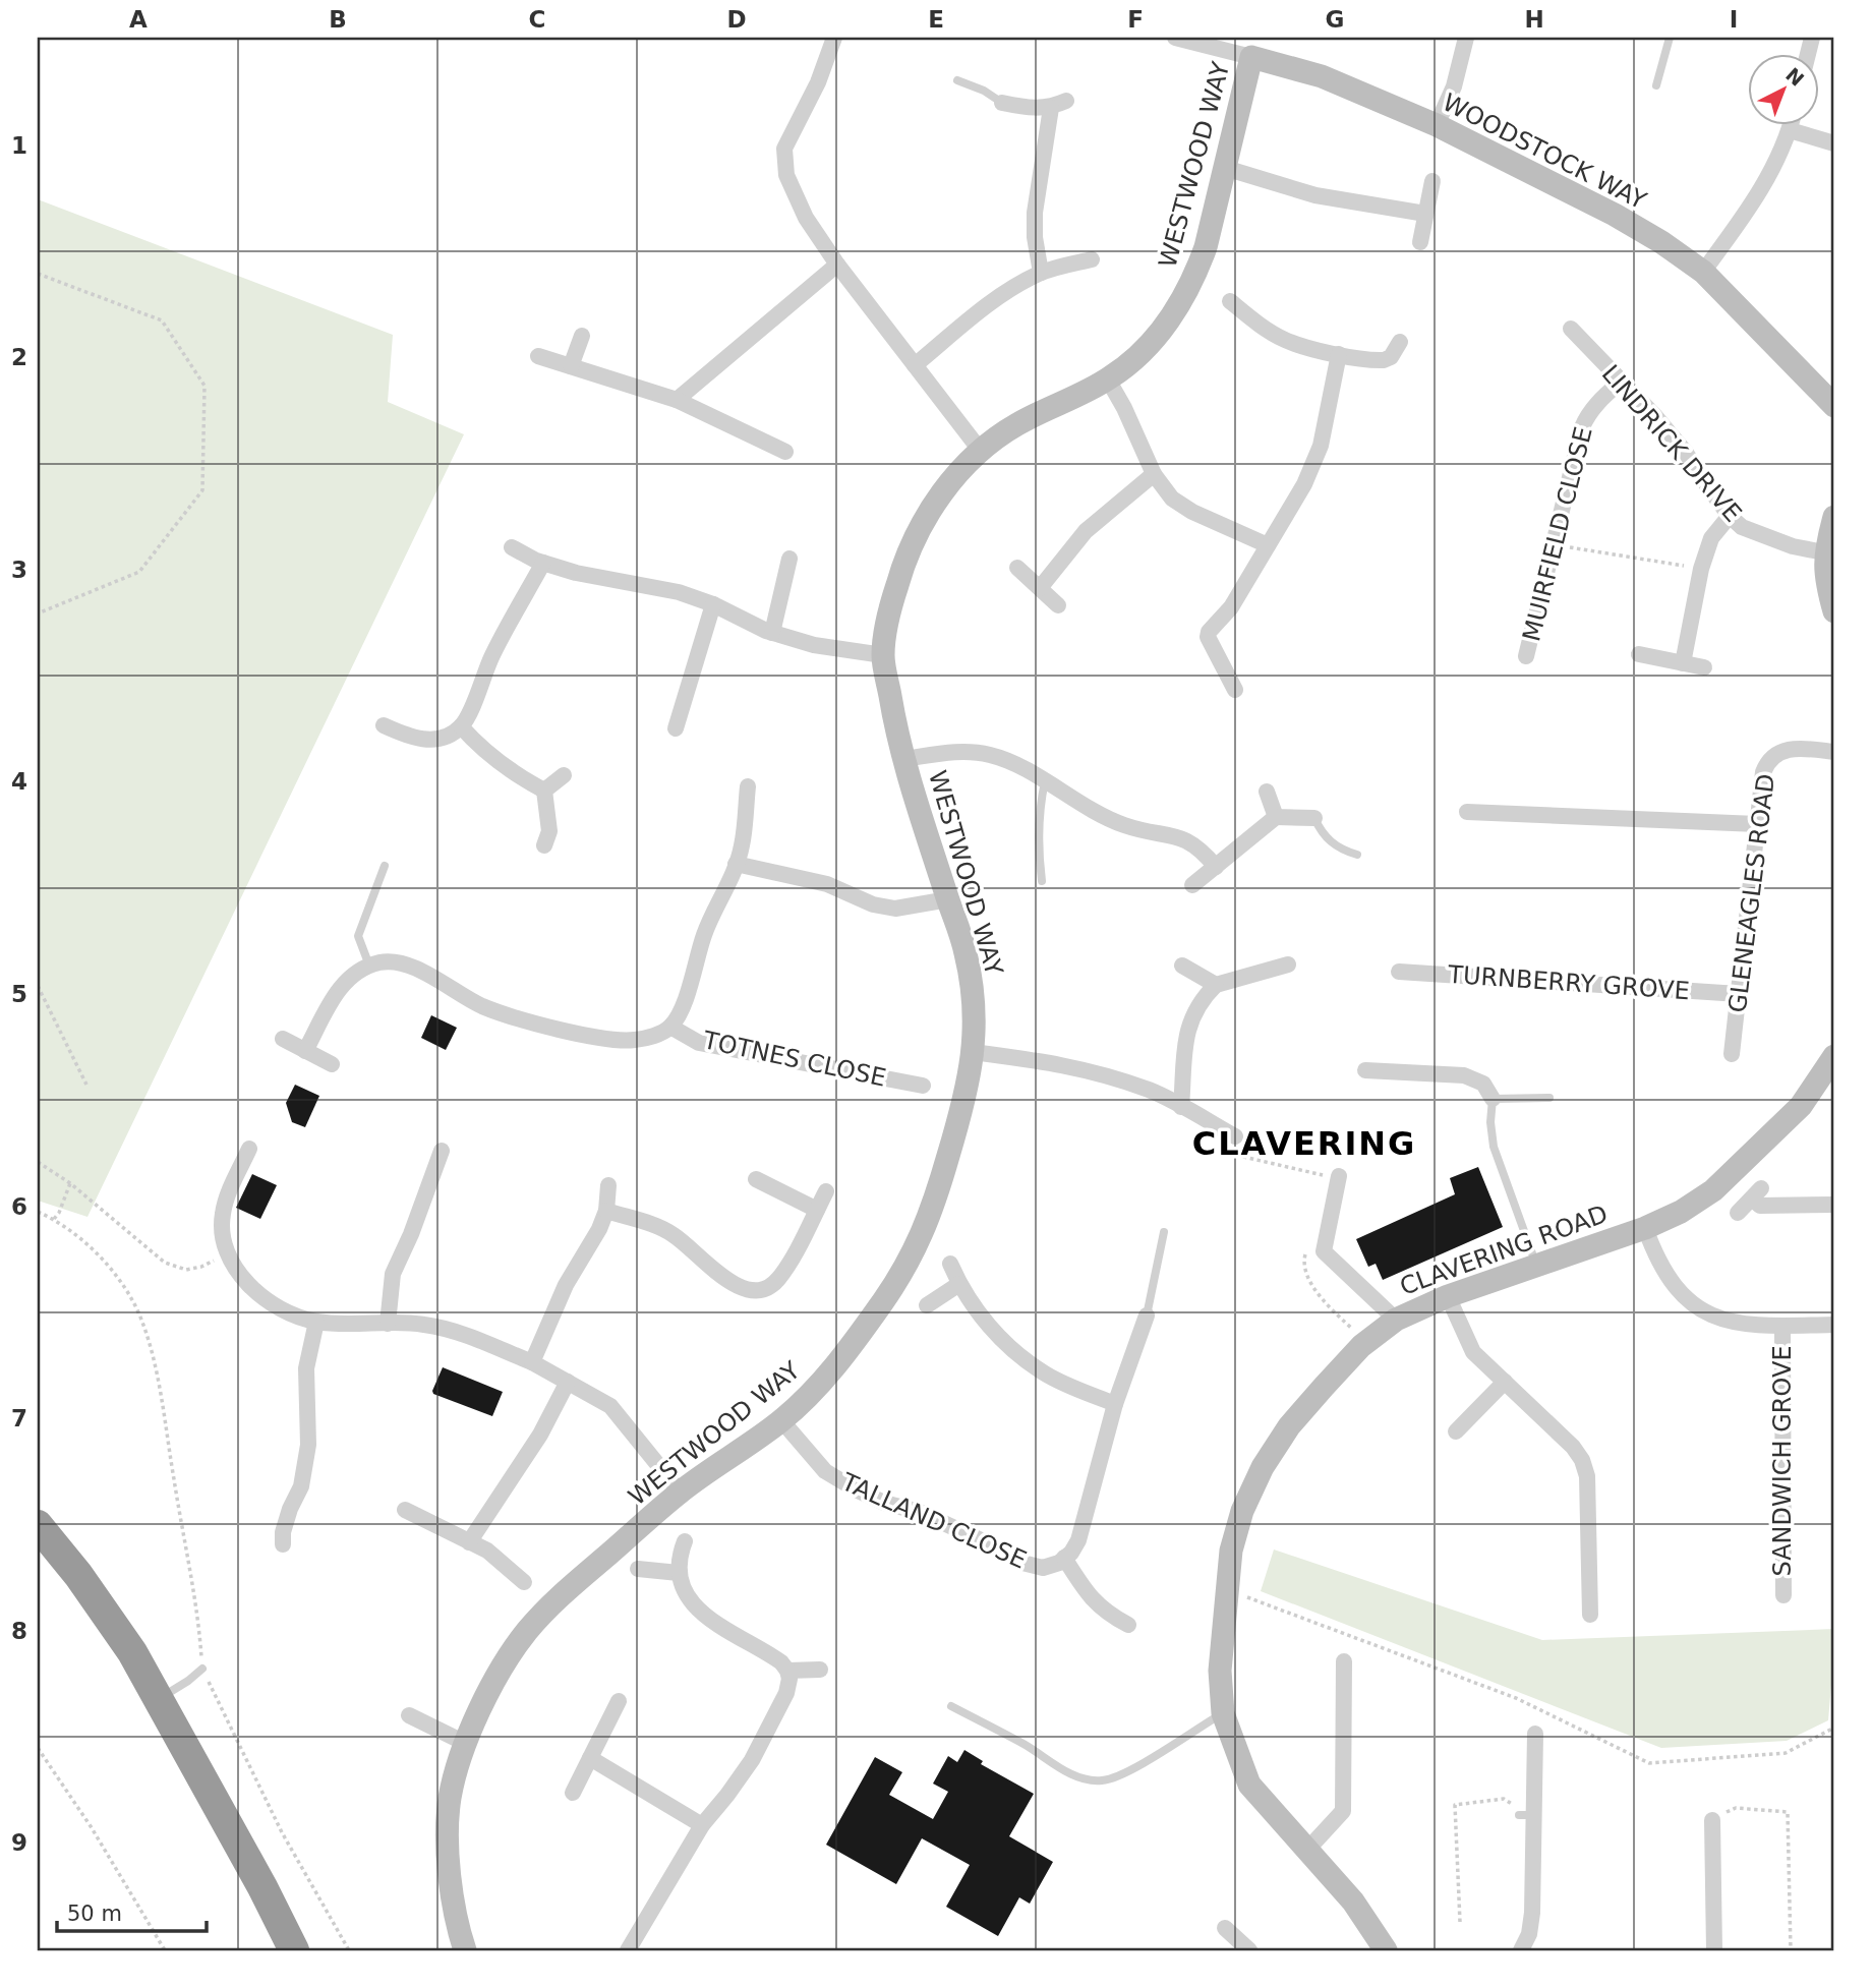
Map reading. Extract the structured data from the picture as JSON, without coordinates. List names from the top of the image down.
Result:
{
  "streets": {
    "street": [
      "WOODSTOCK WAY",
      "WESTWOOD WAY",
      "LINDRICK DRIVE",
      "MUIRFIELD CLOSE",
      "GLENEAGLES ROAD",
      "TURNBERRY GROVE",
      "TOTNES CLOSE",
      "CLAVERING ROAD",
      "SANDWICH GROVE",
      "TALLAND CLOSE"
    ]
  },
  "crossings": [
    ["WOODSTOCK WAY", "WESTWOOD WAY"],
    ["WESTWOOD WAY", "TALLAND CLOSE"],
    ["LINDRICK DRIVE", "MUIRFIELD CLOSE"],
    ["GLENEAGLES ROAD", "TURNBERRY GROVE"]
  ],
  "districts": ["CLAVERING"],
  "scale_bar": "50 m",
  "north": "top right",
  "grid": {
    "columns": [
      "A",
      "B",
      "C",
      "D",
      "E",
      "F",
      "G",
      "H",
      "I"
    ],
    "rows": [
      "1",
      "2",
      "3",
      "4",
      "5",
      "6",
      "7",
      "8",
      "9"
    ]
  }
}
